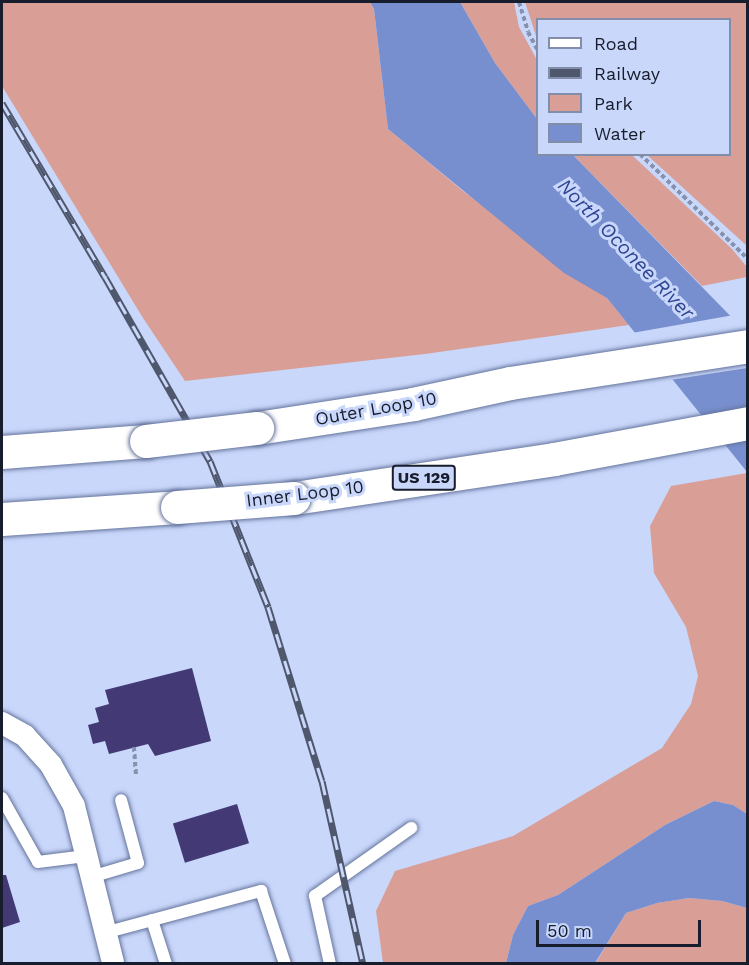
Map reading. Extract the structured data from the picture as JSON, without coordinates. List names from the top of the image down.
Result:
{
  "streets": {
    "highway": ["Outer Loop 10", "US 129", "Inner Loop 10"]
  },
  "water": ["North Oconee River"],
  "legend": [
    "Road",
    "Railway",
    "Park",
    "Water"
  ],
  "scale_bar": "50 m"
}
